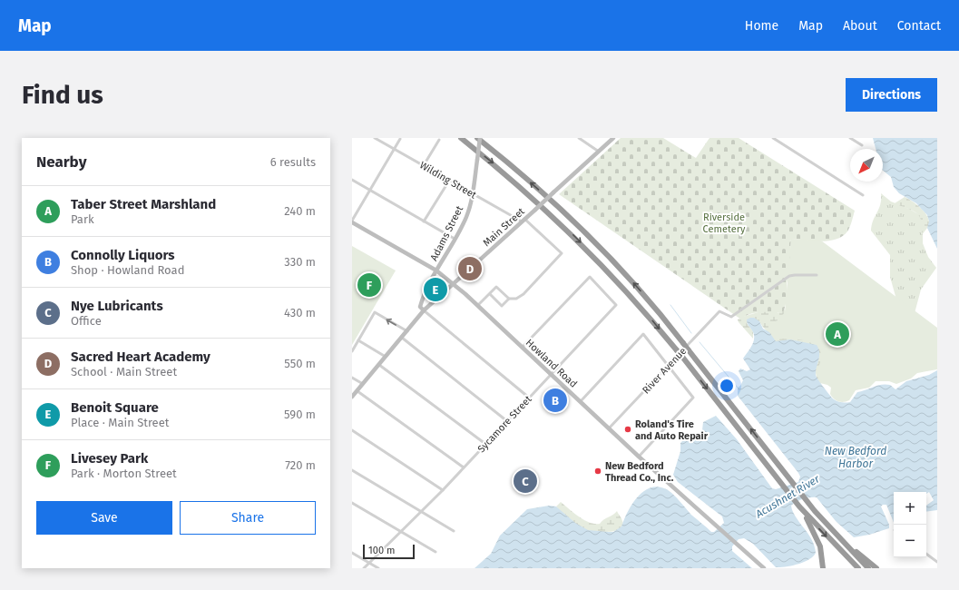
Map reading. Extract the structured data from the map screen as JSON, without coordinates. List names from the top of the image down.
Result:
{
  "streets": {
    "main road": ["Main Street", "Adams Street", "Howland Road"],
    "street": ["Wilding Street", "River Avenue", "Sycamore Street"]
  },
  "crossings": [
    ["Wilding Street", "Main Street"],
    ["Wilding Street", "Adams Street"],
    ["Main Street", "Adams Street"],
    ["Main Street", "Howland Road"],
    ["Adams Street", "Howland Road"],
    ["Howland Road", "River Avenue"],
    ["Howland Road", "Sycamore Street"]
  ],
  "water": ["New Bedford Harbor", "Acushnet River"],
  "parks": ["Riverside Cemetery"],
  "places": ["Roland's Tire and Auto Repair", "New Bedford Thread Co., Inc."],
  "scale_bar": "100 m",
  "north": "bottom left",
  "page": {
    "header": "Map",
    "nav": [
      "Home",
      "Map",
      "About",
      "Contact"
    ],
    "buttons": [
      "Directions",
      ["Save", "Share"]
    ],
    "title": "Find us",
    "heading": ["Nearby", "6 results"],
    "list": [
      {
        "mark": "A",
        "name": "Taber Street Marshland",
        "note": "Park",
        "value": "240 m"
      },
      {
        "mark": "B",
        "name": "Connolly Liquors",
        "note": "Shop · Howland Road",
        "value": "330 m"
      },
      {
        "mark": "C",
        "name": "Nye Lubricants",
        "note": "Office",
        "value": "430 m"
      },
      {
        "mark": "D",
        "name": "Sacred Heart Academy",
        "note": "School · Main Street",
        "value": "550 m"
      },
      {
        "mark": "E",
        "name": "Benoit Square",
        "note": "Place · Main Street",
        "value": "590 m"
      },
      {
        "mark": "F",
        "name": "Livesey Park",
        "note": "Park · Morton Street",
        "value": "720 m"
      }
    ],
    "pins": [
      "D",
      "F",
      "E",
      "A",
      "B",
      "C"
    ],
    "map_buttons": ["+", "−"],
    "scale": "100 m"
  }
}
